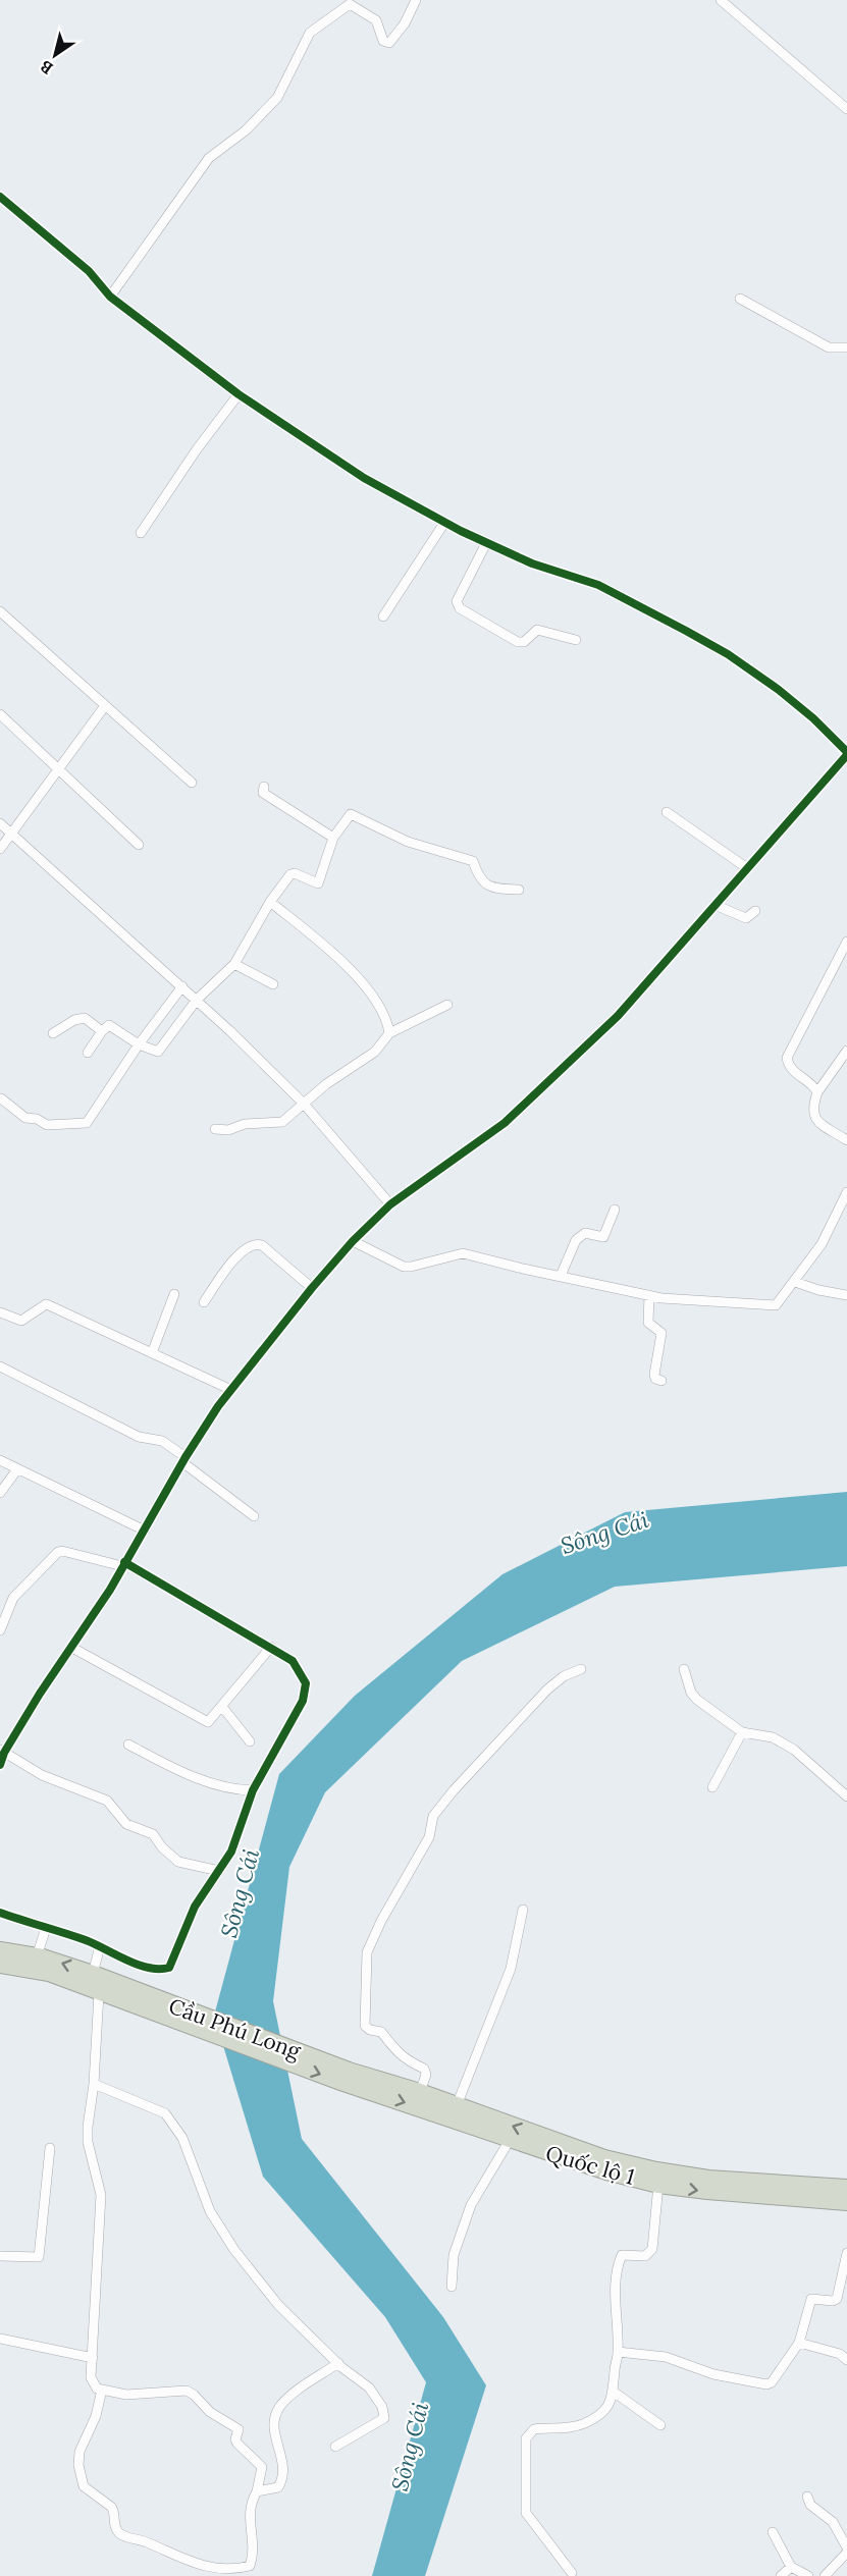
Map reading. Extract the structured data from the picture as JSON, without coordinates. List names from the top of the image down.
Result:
{
  "streets": {
    "highway": ["Cầu Phú Long", "Quốc lộ 1"]
  },
  "crossings": [
    ["Cầu Phú Long", "Quốc lộ 1"]
  ],
  "water": ["Sông Cái"],
  "north": "bottom left"
}
